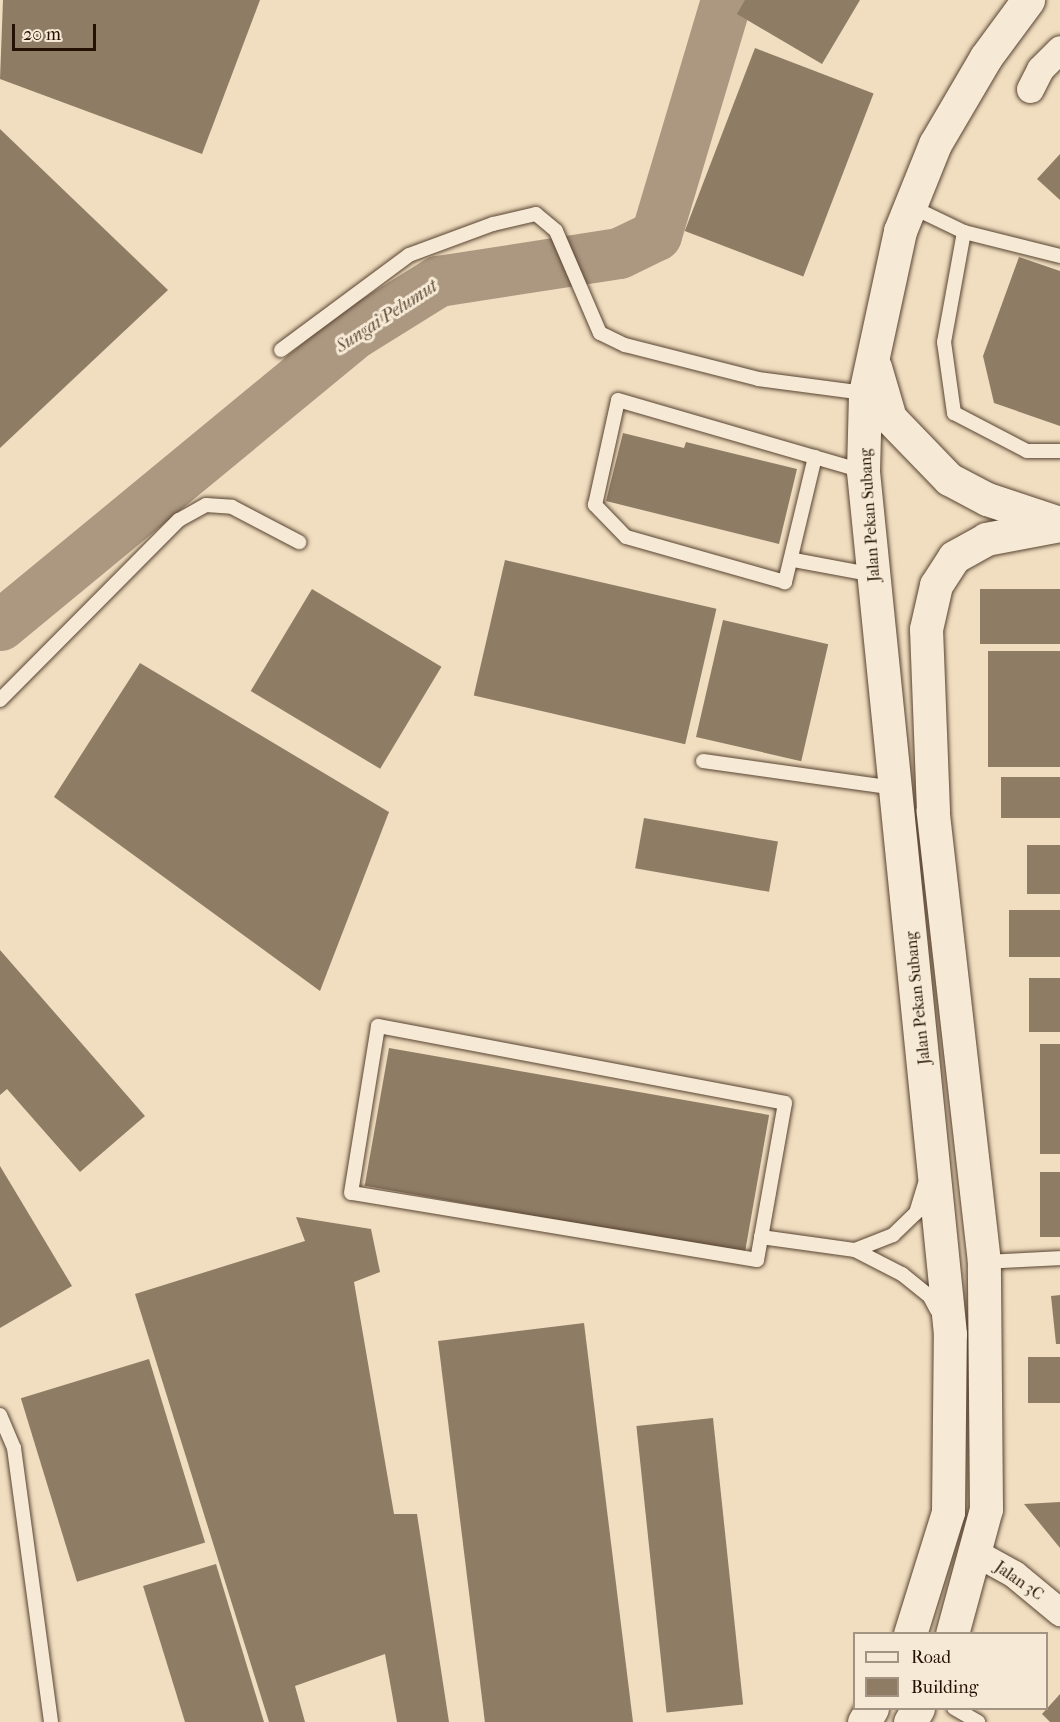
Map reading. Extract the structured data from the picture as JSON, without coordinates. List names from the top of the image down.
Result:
{
  "streets": {
    "main road": ["Jalan Pekan Subang"],
    "street": ["Jalan 3C"]
  },
  "crossings": [
    ["Jalan Pekan Subang", "Jalan 3C"]
  ],
  "water": ["Sungai Pelumut"],
  "legend": ["Road", "Building"],
  "scale_bar": "20 m"
}
